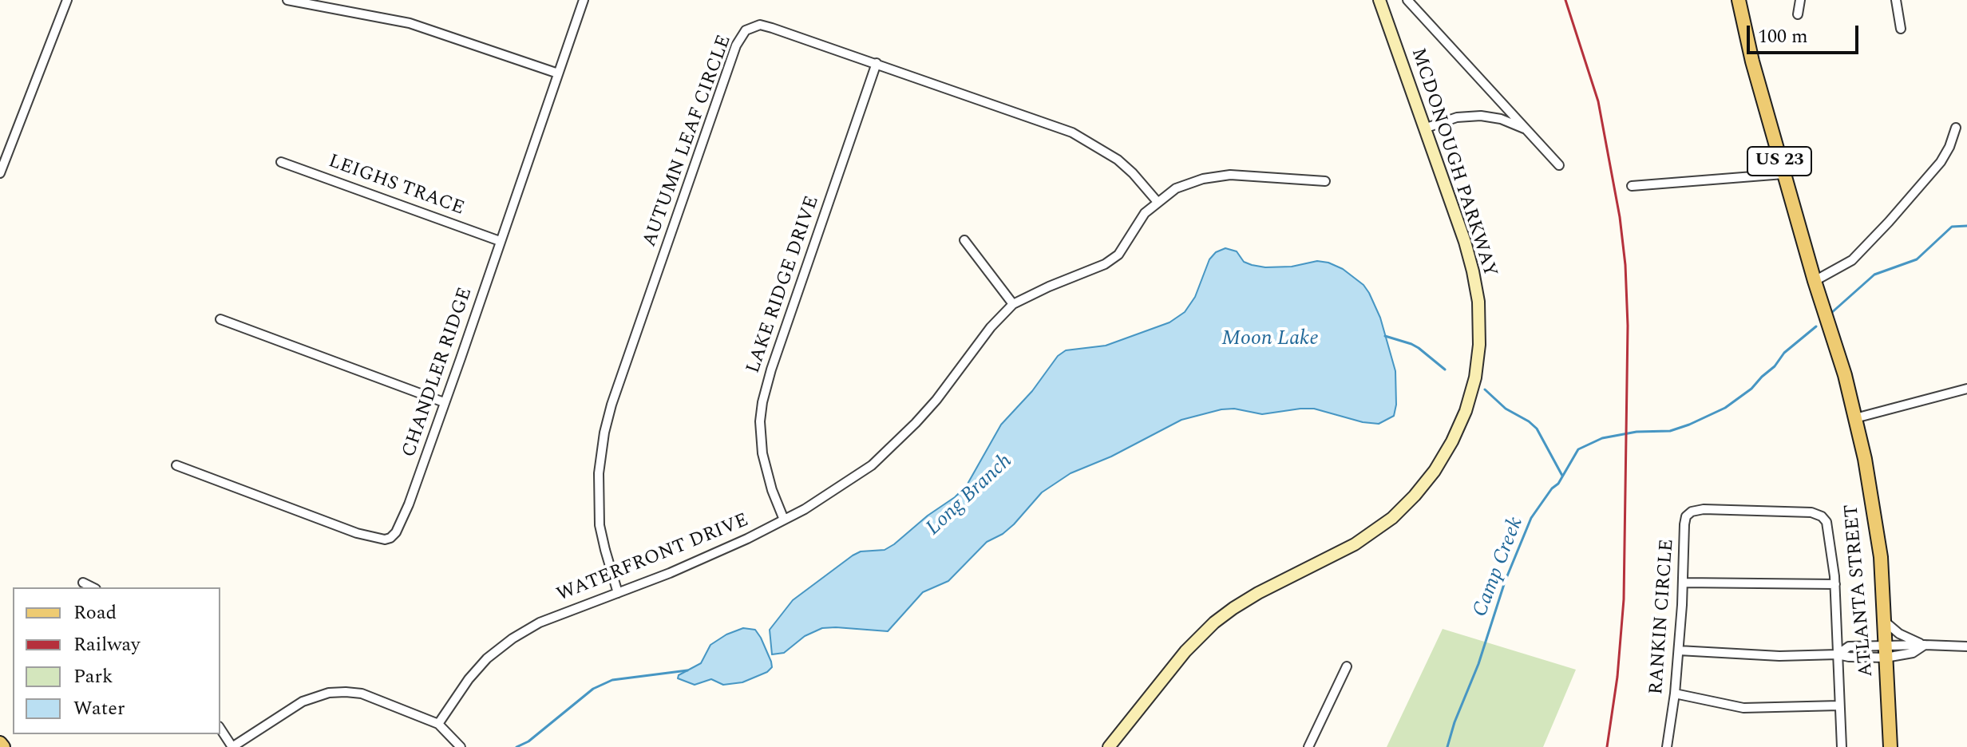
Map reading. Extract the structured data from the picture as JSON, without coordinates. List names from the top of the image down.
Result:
{
  "streets": {
    "main road": ["US 23", "ATLANTA STREET"],
    "street": [
      "AUTUMN LEAF CIRCLE",
      "MCDONOUGH PARKWAY",
      "LEIGHS TRACE",
      "LAKE RIDGE DRIVE",
      "CHANDLER RIDGE",
      "WATERFRONT DRIVE",
      "RANKIN CIRCLE"
    ]
  },
  "crossings": [
    ["AUTUMN LEAF CIRCLE", "LAKE RIDGE DRIVE"],
    ["AUTUMN LEAF CIRCLE", "WATERFRONT DRIVE"],
    ["US 23", "ATLANTA STREET"],
    ["LEIGHS TRACE", "CHANDLER RIDGE"],
    ["LAKE RIDGE DRIVE", "WATERFRONT DRIVE"]
  ],
  "water": ["Moon Lake", "Long Branch", "Camp Creek"],
  "legend": [
    "Road",
    "Railway",
    "Park",
    "Water"
  ],
  "scale_bar": "100 m"
}
